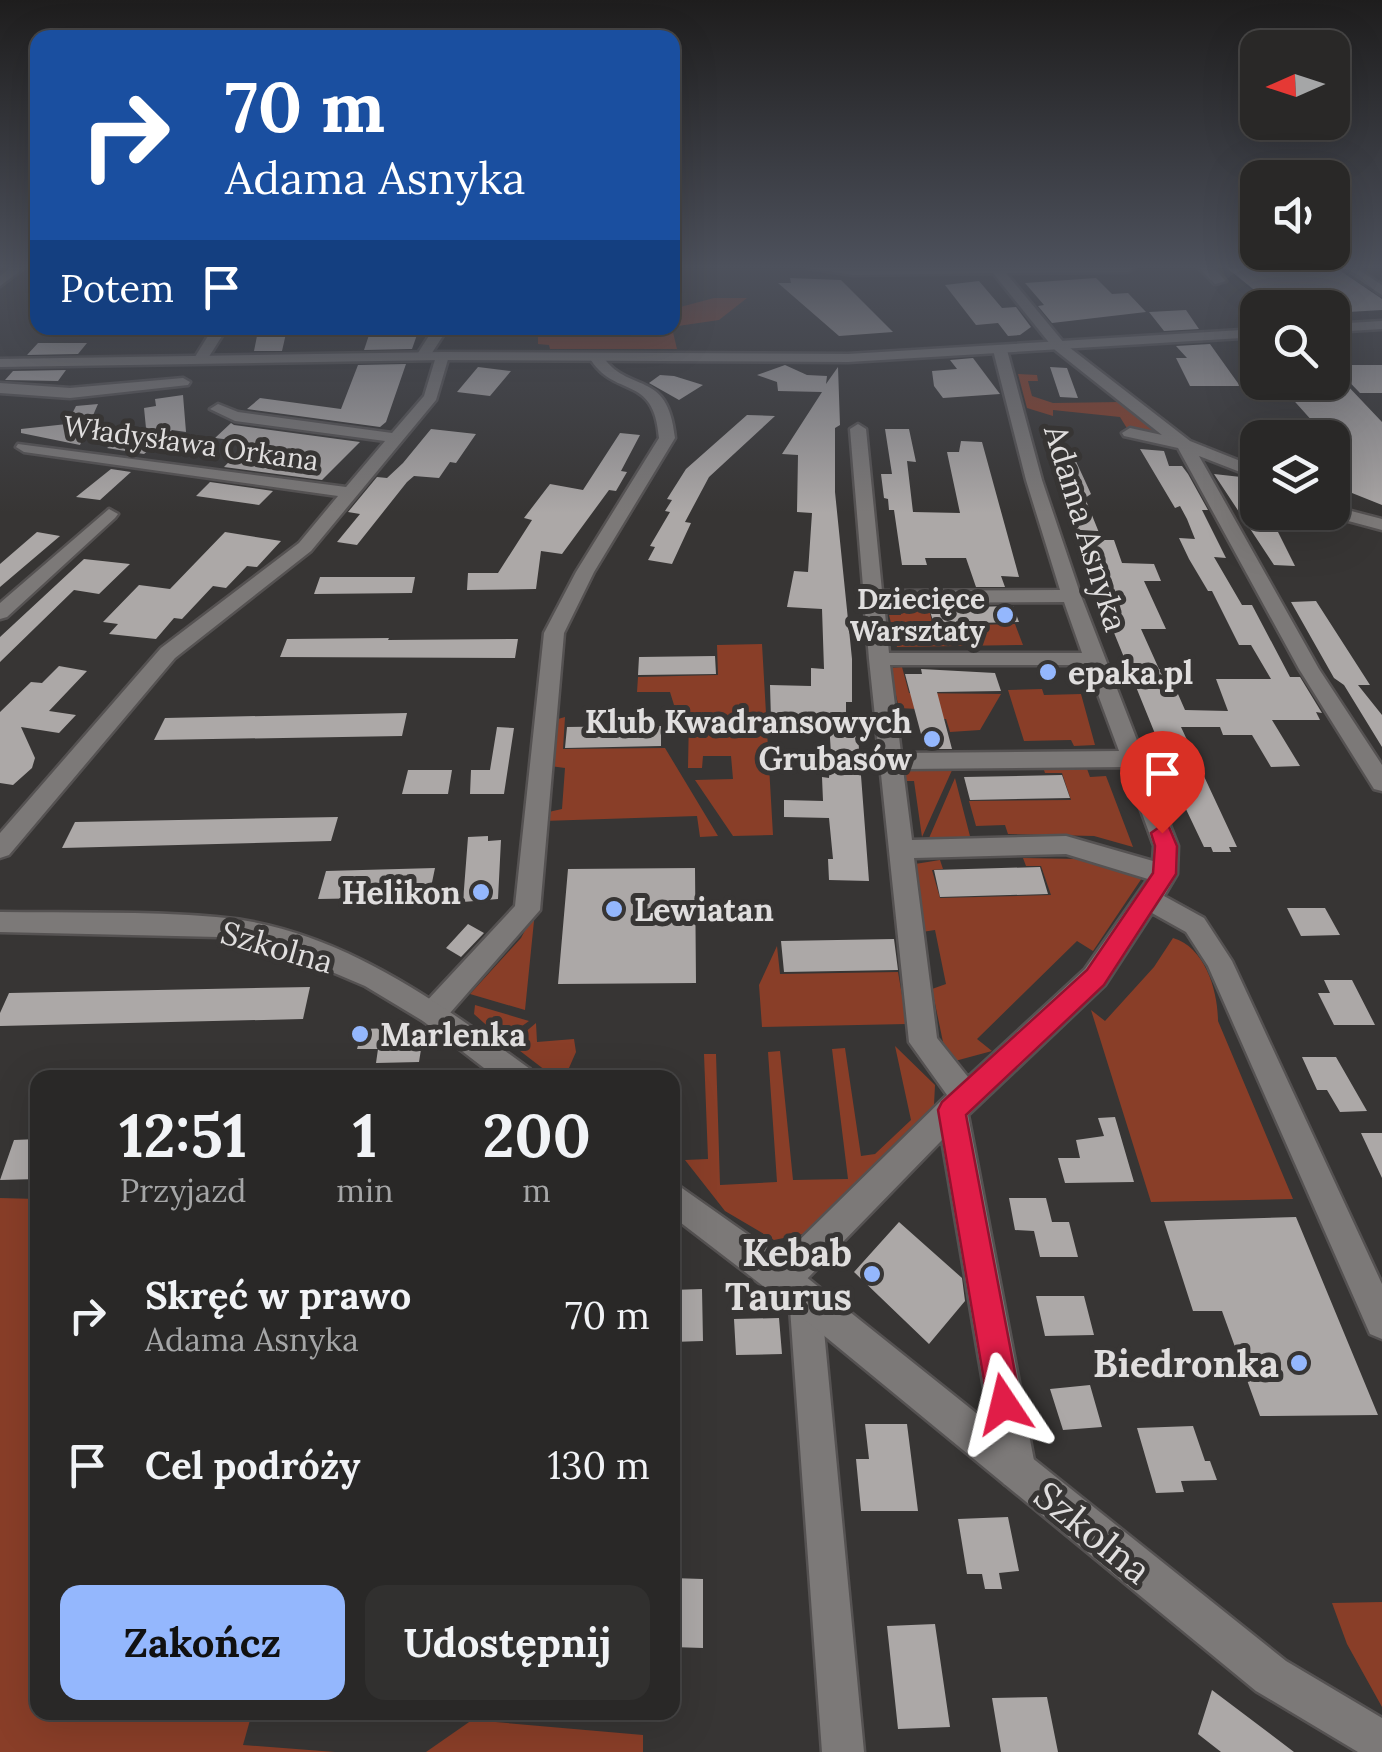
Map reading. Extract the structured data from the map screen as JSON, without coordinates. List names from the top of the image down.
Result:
{
  "streets": {
    "street": ["Władysława Orkana", "Adama Asnyka", "Szkolna"]
  },
  "places": [
    "Dziecięce Warsztaty",
    "epaka.pl",
    "Klub Kwadransowych Grubasów",
    "Helikon",
    "Lewiatan",
    "Marlenka",
    "Kebab Taurus",
    "Biedronka"
  ],
  "north": "left",
  "page": {
    "turn": ["70 m", "Adama Asnyka"],
    "then": "Potem",
    "eta": [
      "12:51",
      "Przyjazd",
      "1",
      "min",
      "200",
      "m"
    ],
    "list": [
      {
        "name": "Skręć w prawo",
        "note": "Adama Asnyka",
        "value": "70 m"
      },
      {
        "name": "Cel podróży",
        "value": "130 m"
      }
    ],
    "buttons": ["Zakończ", "Udostępnij"]
  }
}
